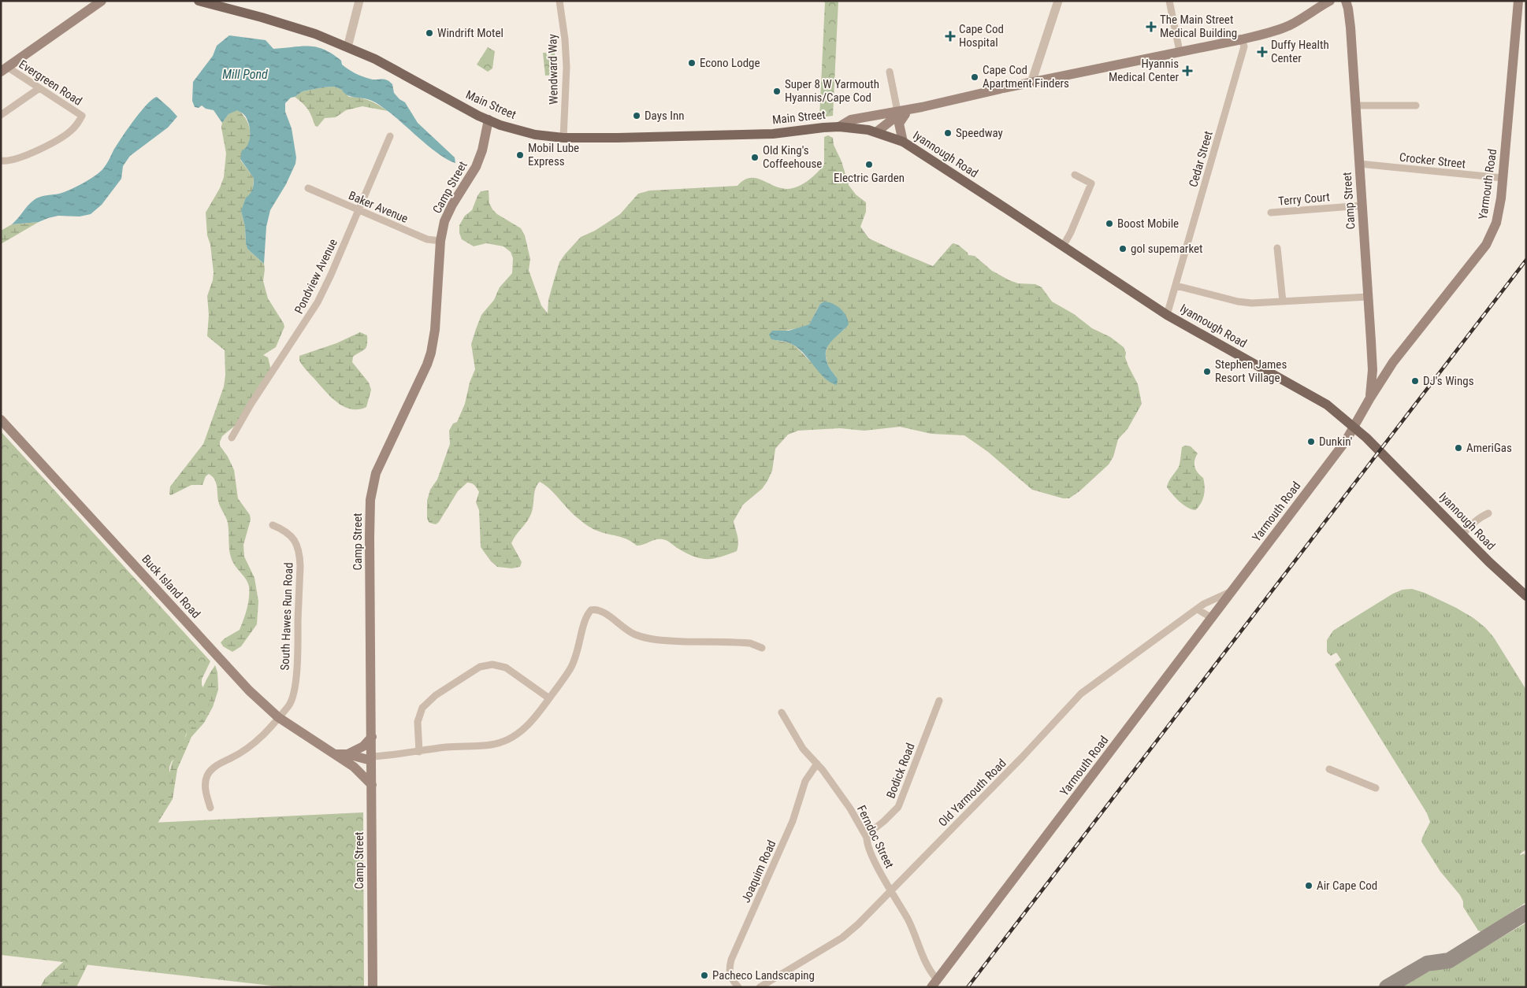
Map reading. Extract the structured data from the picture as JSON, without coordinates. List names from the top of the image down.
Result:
{
  "streets": {
    "main road": [
      "Main Street",
      "Iyannough Road",
      "Yarmouth Road",
      "Camp Street",
      "Buck Island Road"
    ],
    "street": [
      "Wendward Way",
      "Evergreen Road",
      "Cedar Street",
      "Crocker Street",
      "Terry Court",
      "Baker Avenue",
      "Pondview Avenue",
      "South Hawes Run Road",
      "Bodick Road",
      "Old Yarmouth Road",
      "Ferndoc Street",
      "Joaquim Road"
    ]
  },
  "crossings": [
    ["Wendward Way", "Main Street"],
    ["Main Street", "Iyannough Road"],
    ["Main Street", "Cedar Street"],
    ["Main Street", "Camp Street"],
    ["Iyannough Road", "Cedar Street"],
    ["Iyannough Road", "Yarmouth Road"],
    ["Crocker Street", "Yarmouth Road"],
    ["Crocker Street", "Camp Street"],
    ["Yarmouth Road", "Camp Street"],
    ["Yarmouth Road", "Old Yarmouth Road"],
    ["Yarmouth Road", "Ferndoc Street"],
    ["Camp Street", "Terry Court"],
    ["Camp Street", "Baker Avenue"],
    ["Camp Street", "Buck Island Road"],
    ["Baker Avenue", "Pondview Avenue"],
    ["Buck Island Road", "South Hawes Run Road"],
    ["Bodick Road", "Ferndoc Street"],
    ["Old Yarmouth Road", "Ferndoc Street"],
    ["Ferndoc Street", "Joaquim Road"]
  ],
  "water": ["Mill Pond"],
  "places": {
    "health": [
      "The Main Street Medical Building",
      "Cape Cod Hospital",
      "Duffy Health Center",
      "Hyannis Medical Center"
    ],
    "other": [
      "Windrift Motel",
      "Econo Lodge",
      "Cape Cod Apartment Finders",
      "Super 8 W Yarmouth Hyannis/Cape Cod",
      "Days Inn",
      "Speedway",
      "Mobil Lube Express",
      "Old King's Coffeehouse",
      "Electric Garden",
      "Boost Mobile",
      "gol supemarket",
      "Stephen James Resort Village",
      "DJ's Wings",
      "Dunkin'",
      "AmeriGas",
      "Air Cape Cod",
      "Pacheco Landscaping"
    ]
  }
}
